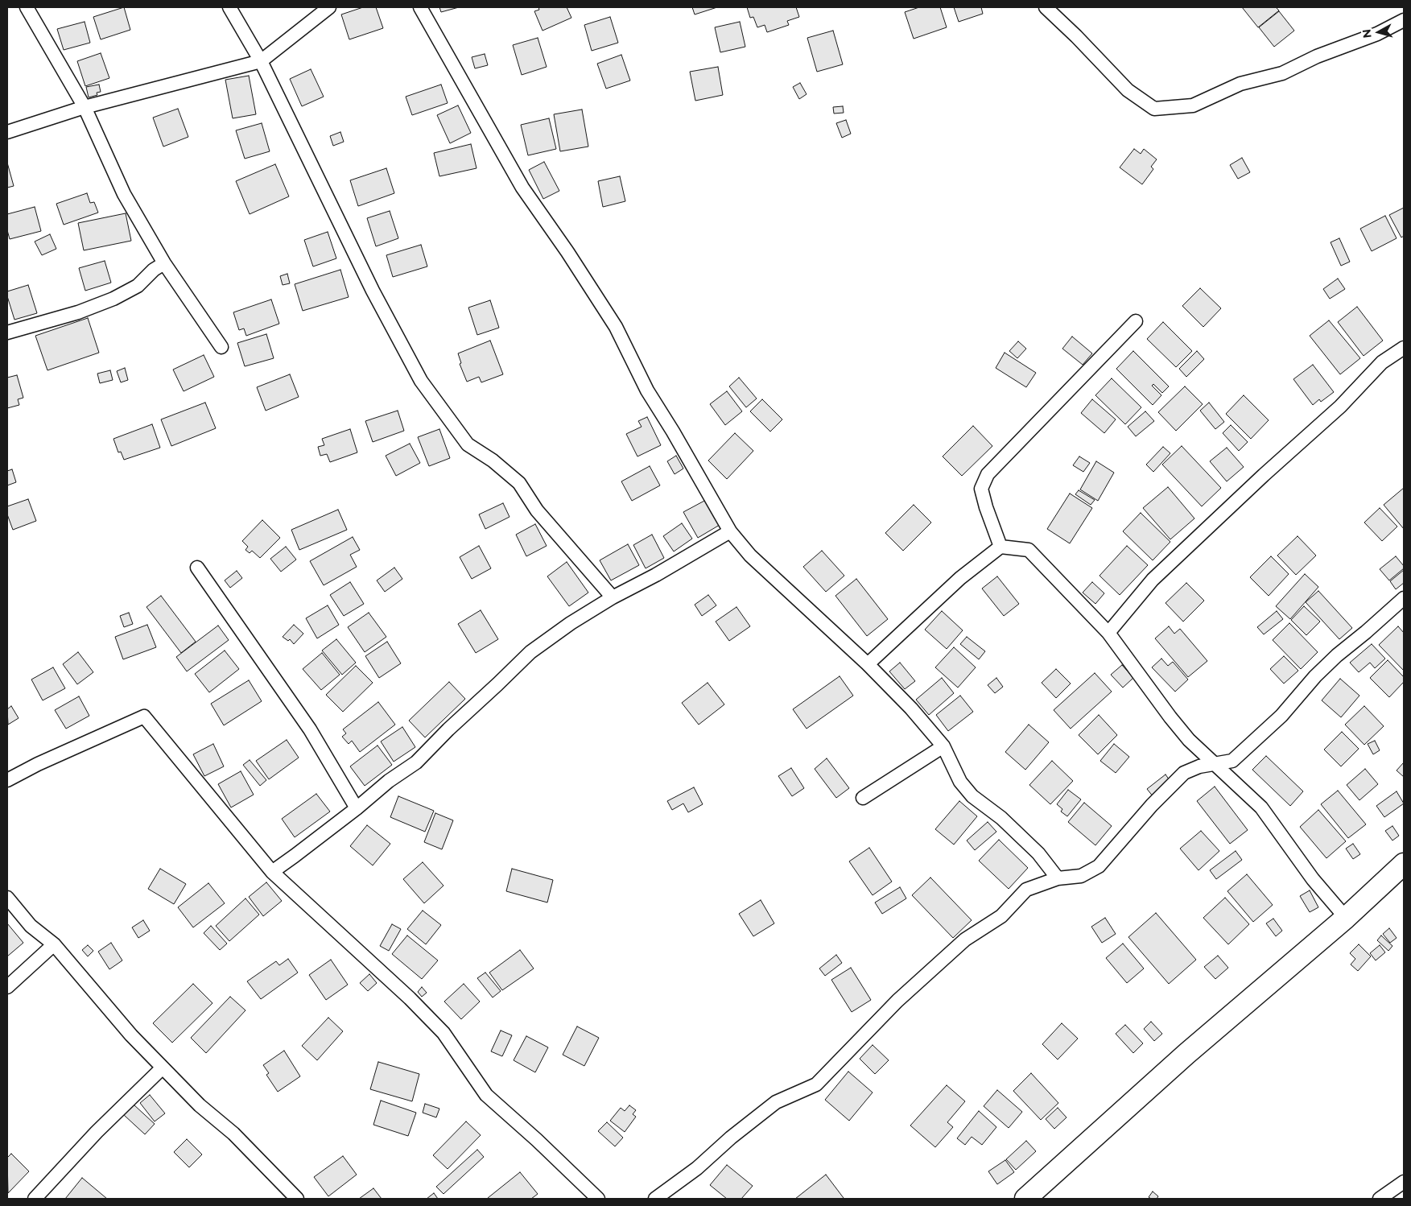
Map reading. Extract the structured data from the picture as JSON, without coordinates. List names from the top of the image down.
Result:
{
  "north": "left"
}
